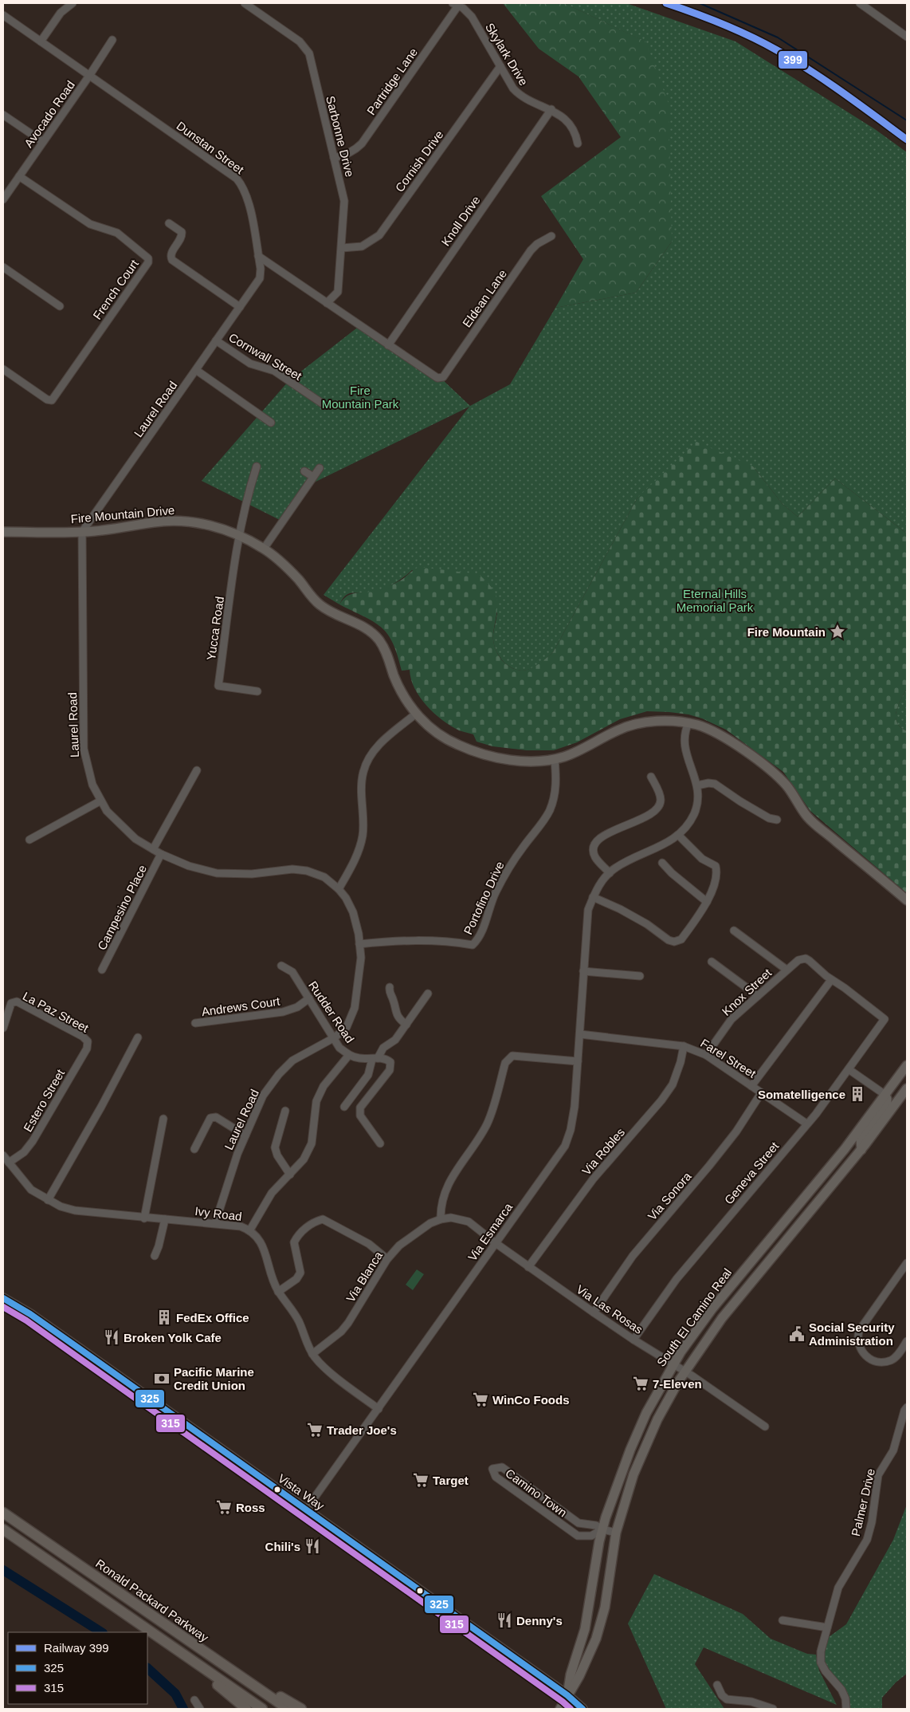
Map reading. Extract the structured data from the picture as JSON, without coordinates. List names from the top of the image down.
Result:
{
  "streets": {
    "highway": ["Ronald Packard Parkway"],
    "main road": ["Fire Mountain Drive", "South El Camino Real", "Vista Way"],
    "street": [
      "Skylark Drive",
      "Partridge Lane",
      "Avocado Road",
      "Sarbonne Drive",
      "Dunstan Street",
      "Cornish Drive",
      "Knoll Drive",
      "French Court",
      "Eldean Lane",
      "Cornwall Street",
      "Laurel Road",
      "Yucca Road",
      "Portofino Drive",
      "Campesino Place",
      "Knox Street",
      "Andrews Court",
      "La Paz Street",
      "Rudder Road",
      "Farel Street",
      "Estero Street",
      "Via Robles",
      "Geneva Street",
      "Via Sonora",
      "Ivy Road",
      "Via Esmarca",
      "Via Blanca",
      "Via Las Rosas",
      "Camino Town",
      "Palmer Drive"
    ]
  },
  "crossings": [
    ["Skylark Drive", "Partridge Lane"],
    ["Skylark Drive", "Cornish Drive"],
    ["Skylark Drive", "Knoll Drive"],
    ["Partridge Lane", "Sarbonne Drive"],
    ["Avocado Road", "Dunstan Street"],
    ["Avocado Road", "French Court"],
    ["Sarbonne Drive", "Cornish Drive"],
    ["Dunstan Street", "Laurel Road"],
    ["Knoll Drive", "Eldean Lane"],
    ["Cornwall Street", "Laurel Road"],
    ["Laurel Road", "Fire Mountain Drive"],
    ["Laurel Road", "Portofino Drive"],
    ["Laurel Road", "Campesino Place"],
    ["Laurel Road", "Rudder Road"],
    ["Laurel Road", "Ivy Road"],
    ["Fire Mountain Drive", "Yucca Road"],
    ["Fire Mountain Drive", "Portofino Drive"],
    ["Knox Street", "Farel Street"],
    ["Andrews Court", "Rudder Road"],
    ["La Paz Street", "Estero Street"],
    ["Farel Street", "Via Robles"],
    ["Farel Street", "Geneva Street"],
    ["Farel Street", "Via Sonora"],
    ["Farel Street", "Via Esmarca"],
    ["Estero Street", "Ivy Road"],
    ["Via Robles", "Via Las Rosas"],
    ["Geneva Street", "Via Las Rosas"],
    ["Via Sonora", "Via Las Rosas"],
    ["Ivy Road", "Via Esmarca"],
    ["Ivy Road", "Via Blanca"],
    ["Via Esmarca", "Via Las Rosas"],
    ["Via Esmarca", "Vista Way"],
    ["Via Blanca", "Via Las Rosas"],
    ["Via Las Rosas", "South El Camino Real"],
    ["South El Camino Real", "Vista Way"],
    ["South El Camino Real", "Camino Town"]
  ],
  "parks": ["Fire Mountain Park", "Eternal Hills Memorial Park"],
  "places": {
    "place": ["Fire Mountain"],
    "building": ["Somatelligence", "FedEx Office"],
    "public building": ["Social Security Administration"],
    "restaurant": ["Broken Yolk Cafe", "Chili's", "Denny's"],
    "bank": ["Pacific Marine Credit Union"],
    "supermarket": [
      "7-Eleven",
      "WinCo Foods",
      "Trader Joe's",
      "Target",
      "Ross"
    ]
  },
  "lines": ["rail line 399", "transit line 325", "transit line 315"],
  "legend": ["Railway 399", "325", "315"]
}
